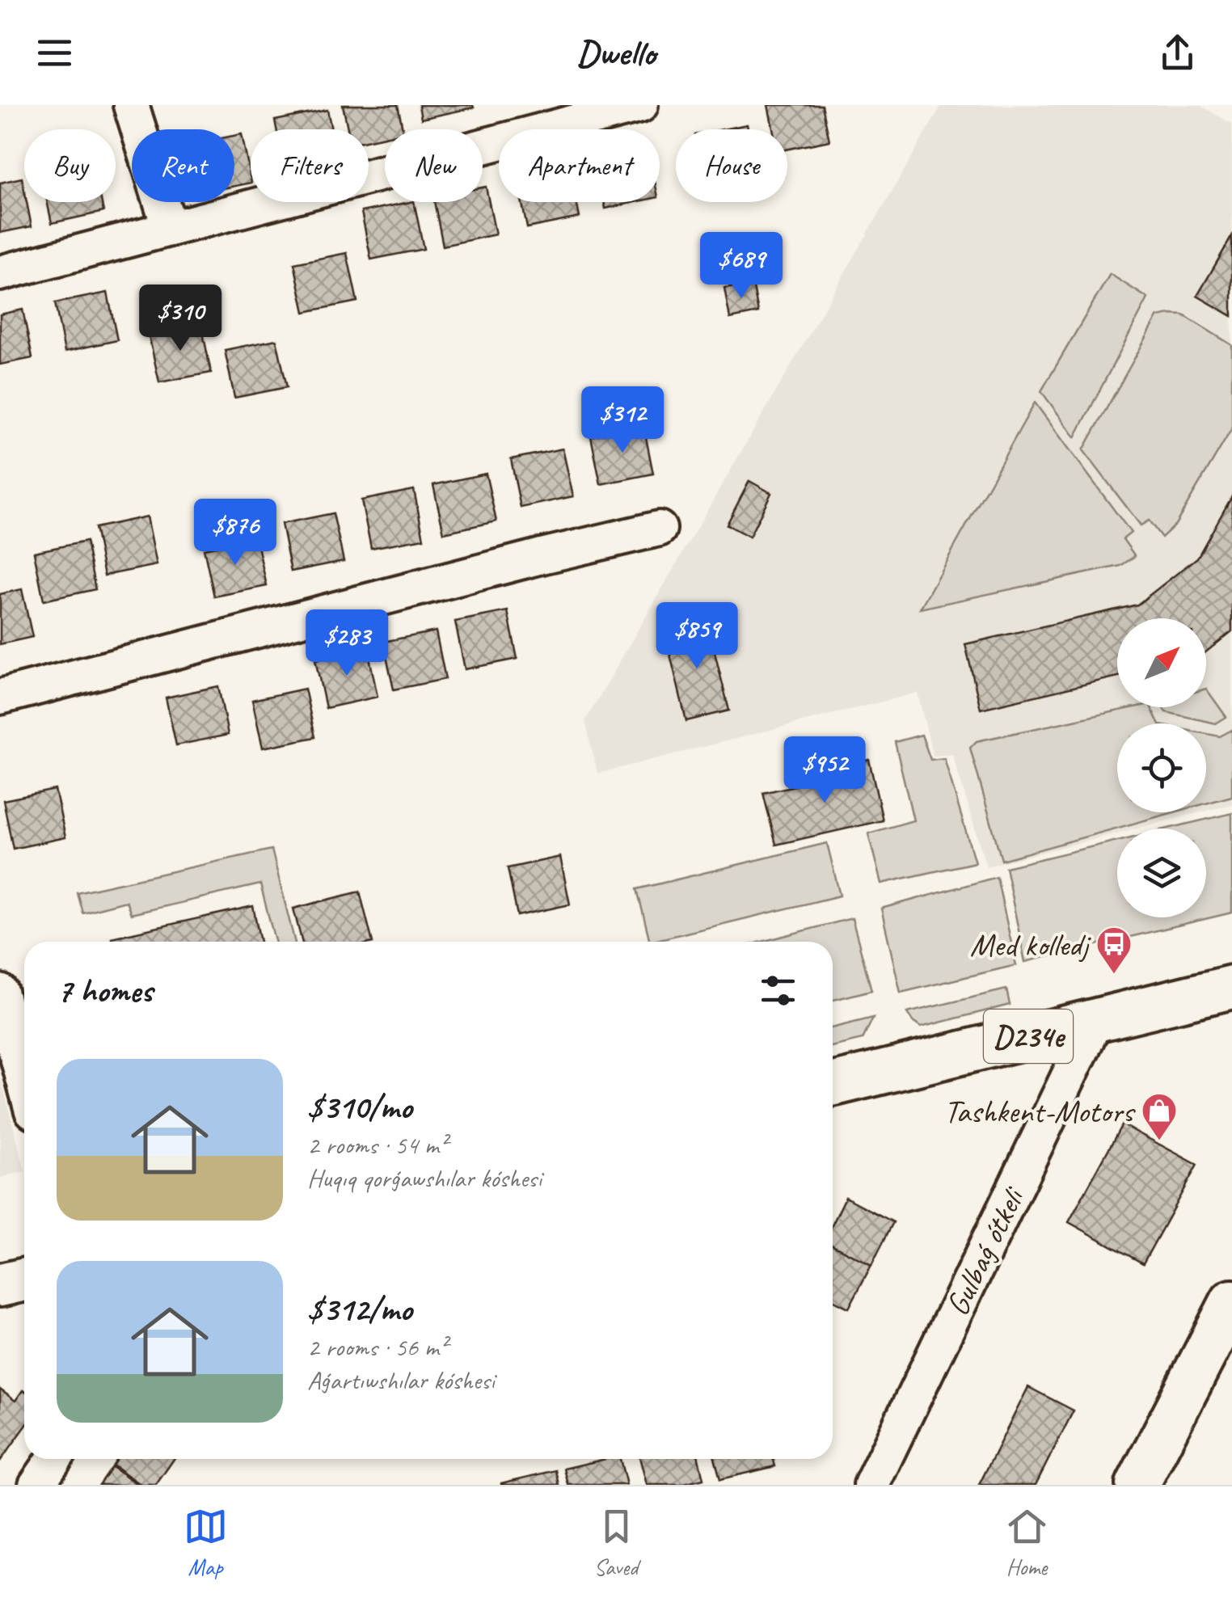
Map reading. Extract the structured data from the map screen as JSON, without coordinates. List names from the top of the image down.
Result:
{
  "streets": {
    "main road": ["D234e"],
    "street": ["Gulbaǵ ótkeli"]
  },
  "crossings": [
    ["D234e", "Gulbaǵ ótkeli"]
  ],
  "places": {
    "bus stop": ["Med kolledj"],
    "shop": ["Tashkent-Motors"]
  },
  "north": "top right",
  "page": {
    "header": "Dwello",
    "chip": [
      "Buy",
      "Rent",
      "Filters",
      "New",
      "Apartment",
      "House"
    ],
    "price": [
      "$689",
      "$310",
      "$312",
      "$876",
      "$859",
      "$283",
      "$952"
    ],
    "heading": "7 homes",
    "list": [
      {
        "name": "$310/mo",
        "note": "2 rooms · 54 m² · Huqıq qorǵawshılar kóshesi"
      },
      {
        "name": "$312/mo",
        "note": "2 rooms · 56 m² · Aǵartıwshılar kóshesi"
      }
    ],
    "tabs": ["Map", "Saved", "Home"]
  }
}
